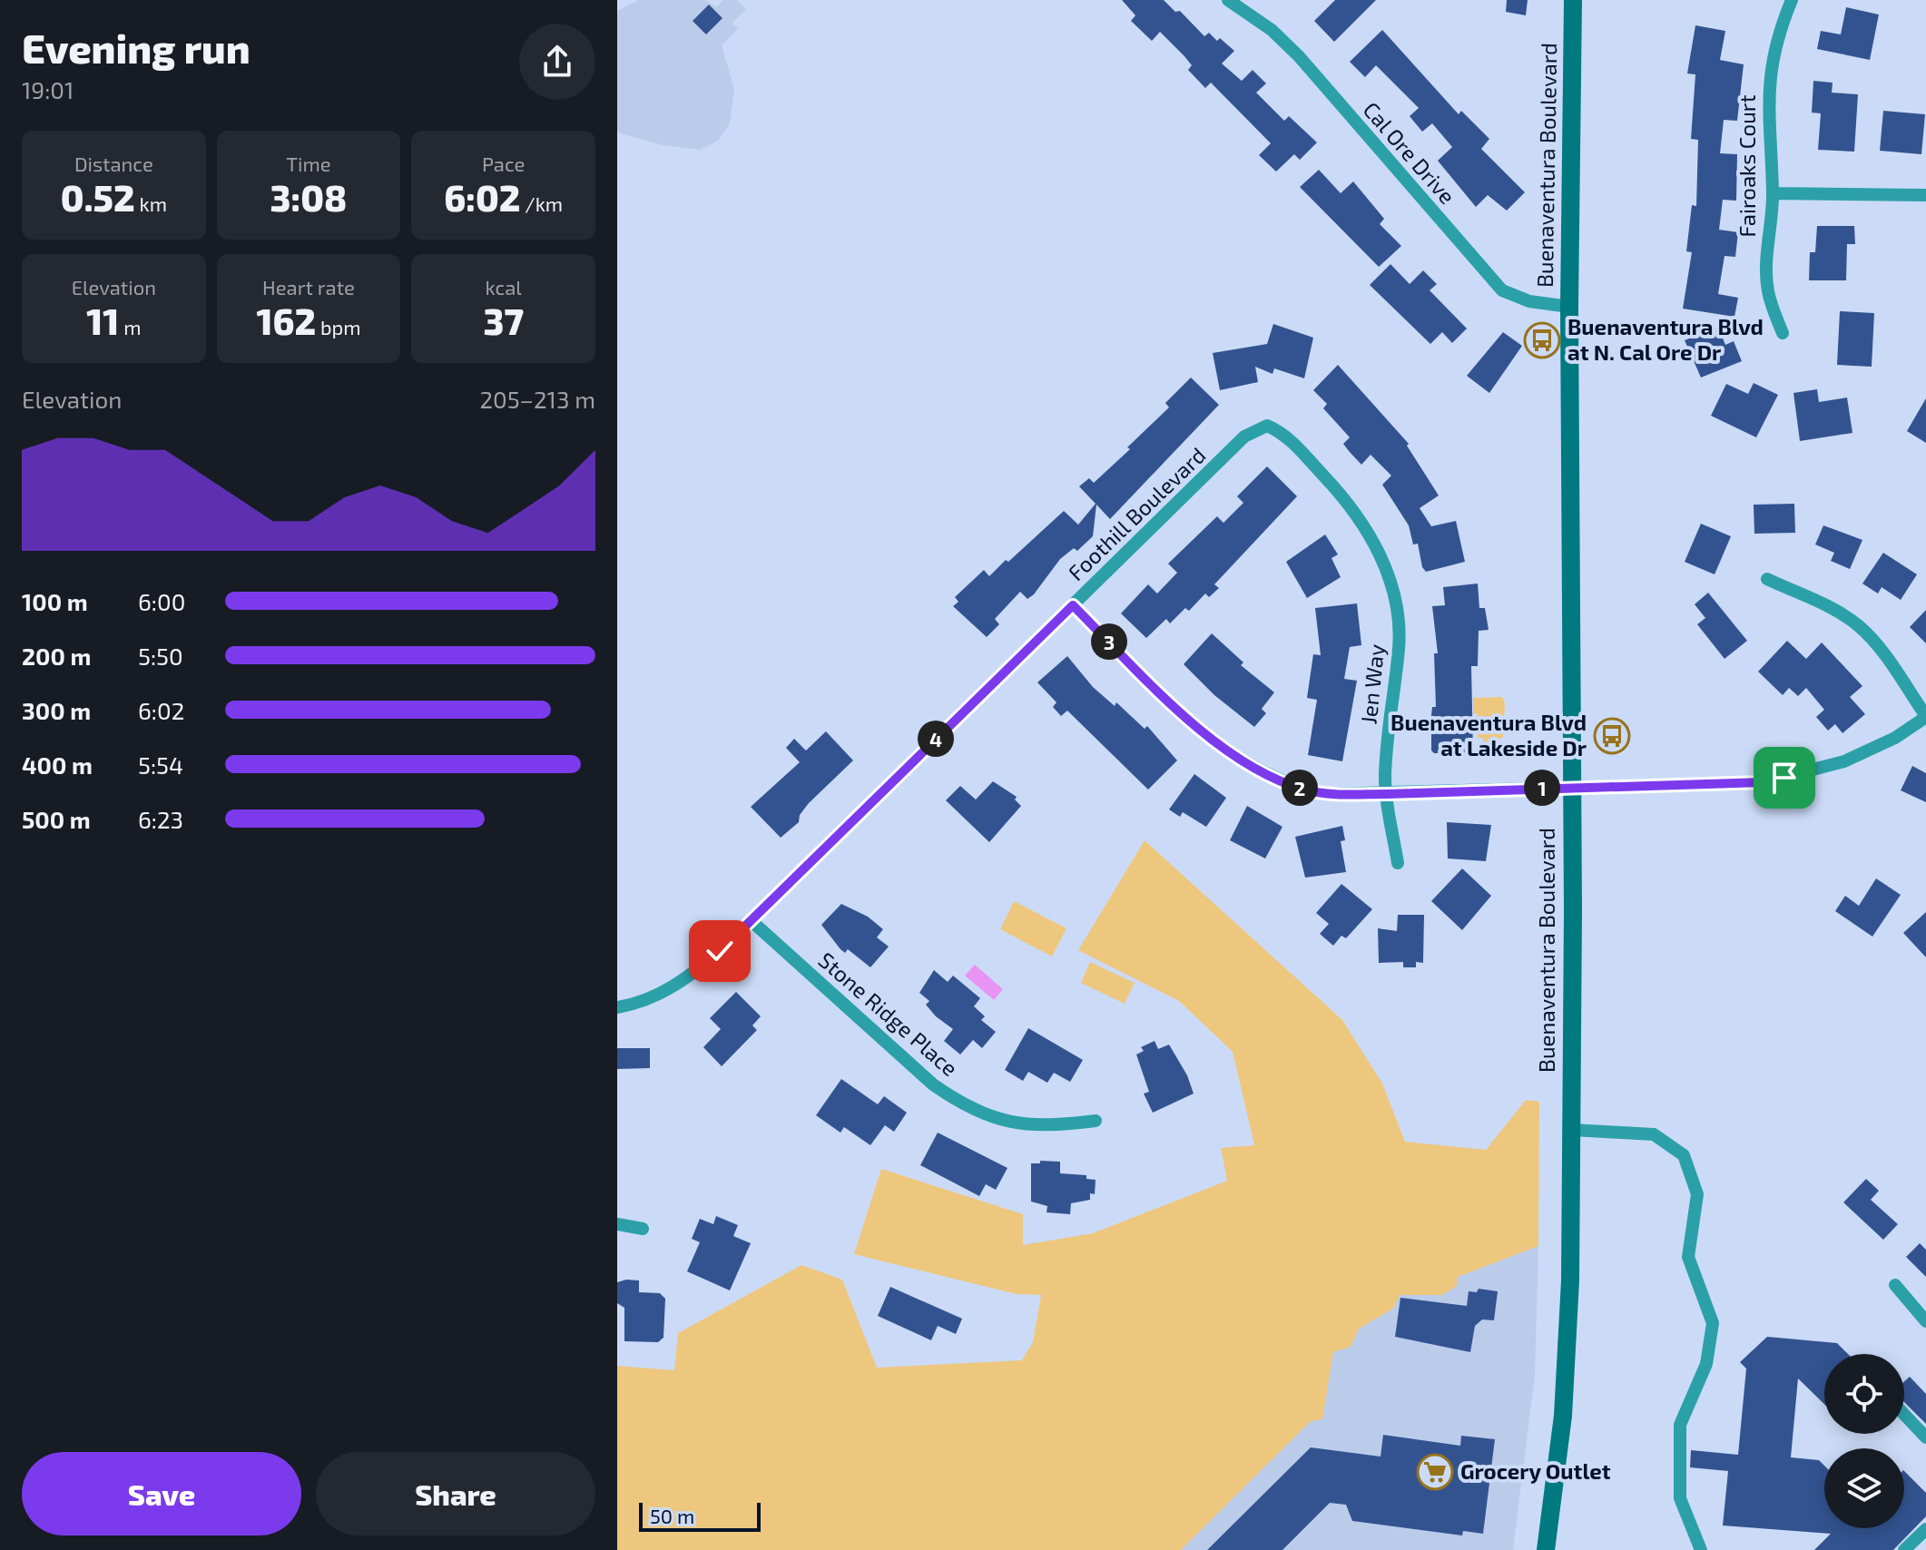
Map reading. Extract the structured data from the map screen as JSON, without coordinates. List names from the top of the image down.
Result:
{
  "streets": {
    "main road": ["Buenaventura Boulevard"],
    "street": [
      "Cal Ore Drive",
      "Fairoaks Court",
      "Foothill Boulevard",
      "Jen Way",
      "Stone Ridge Place"
    ]
  },
  "crossings": [
    ["Cal Ore Drive", "Buenaventura Boulevard"],
    ["Foothill Boulevard", "Jen Way"],
    ["Foothill Boulevard", "Stone Ridge Place"]
  ],
  "places": {
    "bus stop": ["Buenaventura Blvd at N. Cal Ore Dr", "Buenaventura Blvd at Lakeside Dr"],
    "supermarket": ["Grocery Outlet"]
  },
  "scale_bar": "50 m",
  "page": {
    "heading": ["Evening run", "19:01"],
    "stats": [
      ["Distance", "0.52 km"],
      ["Time", "3:08"],
      ["Pace", "6:02 /km"],
      ["Elevation", "11 m"],
      ["Heart rate", "162 bpm"],
      ["kcal", "37"]
    ],
    "chart": ["Elevation", "205–213 m"],
    "list": [
      {
        "name": "100 m",
        "note": "6:00"
      },
      {
        "name": "200 m",
        "note": "5:50"
      },
      {
        "name": "300 m",
        "note": "6:02"
      },
      {
        "name": "400 m",
        "note": "5:54"
      },
      {
        "name": "500 m",
        "note": "6:23"
      }
    ],
    "pins": [
      "3",
      "4",
      "1",
      "2"
    ],
    "buttons": ["Save", "Share"],
    "scale": "50 m"
  }
}
